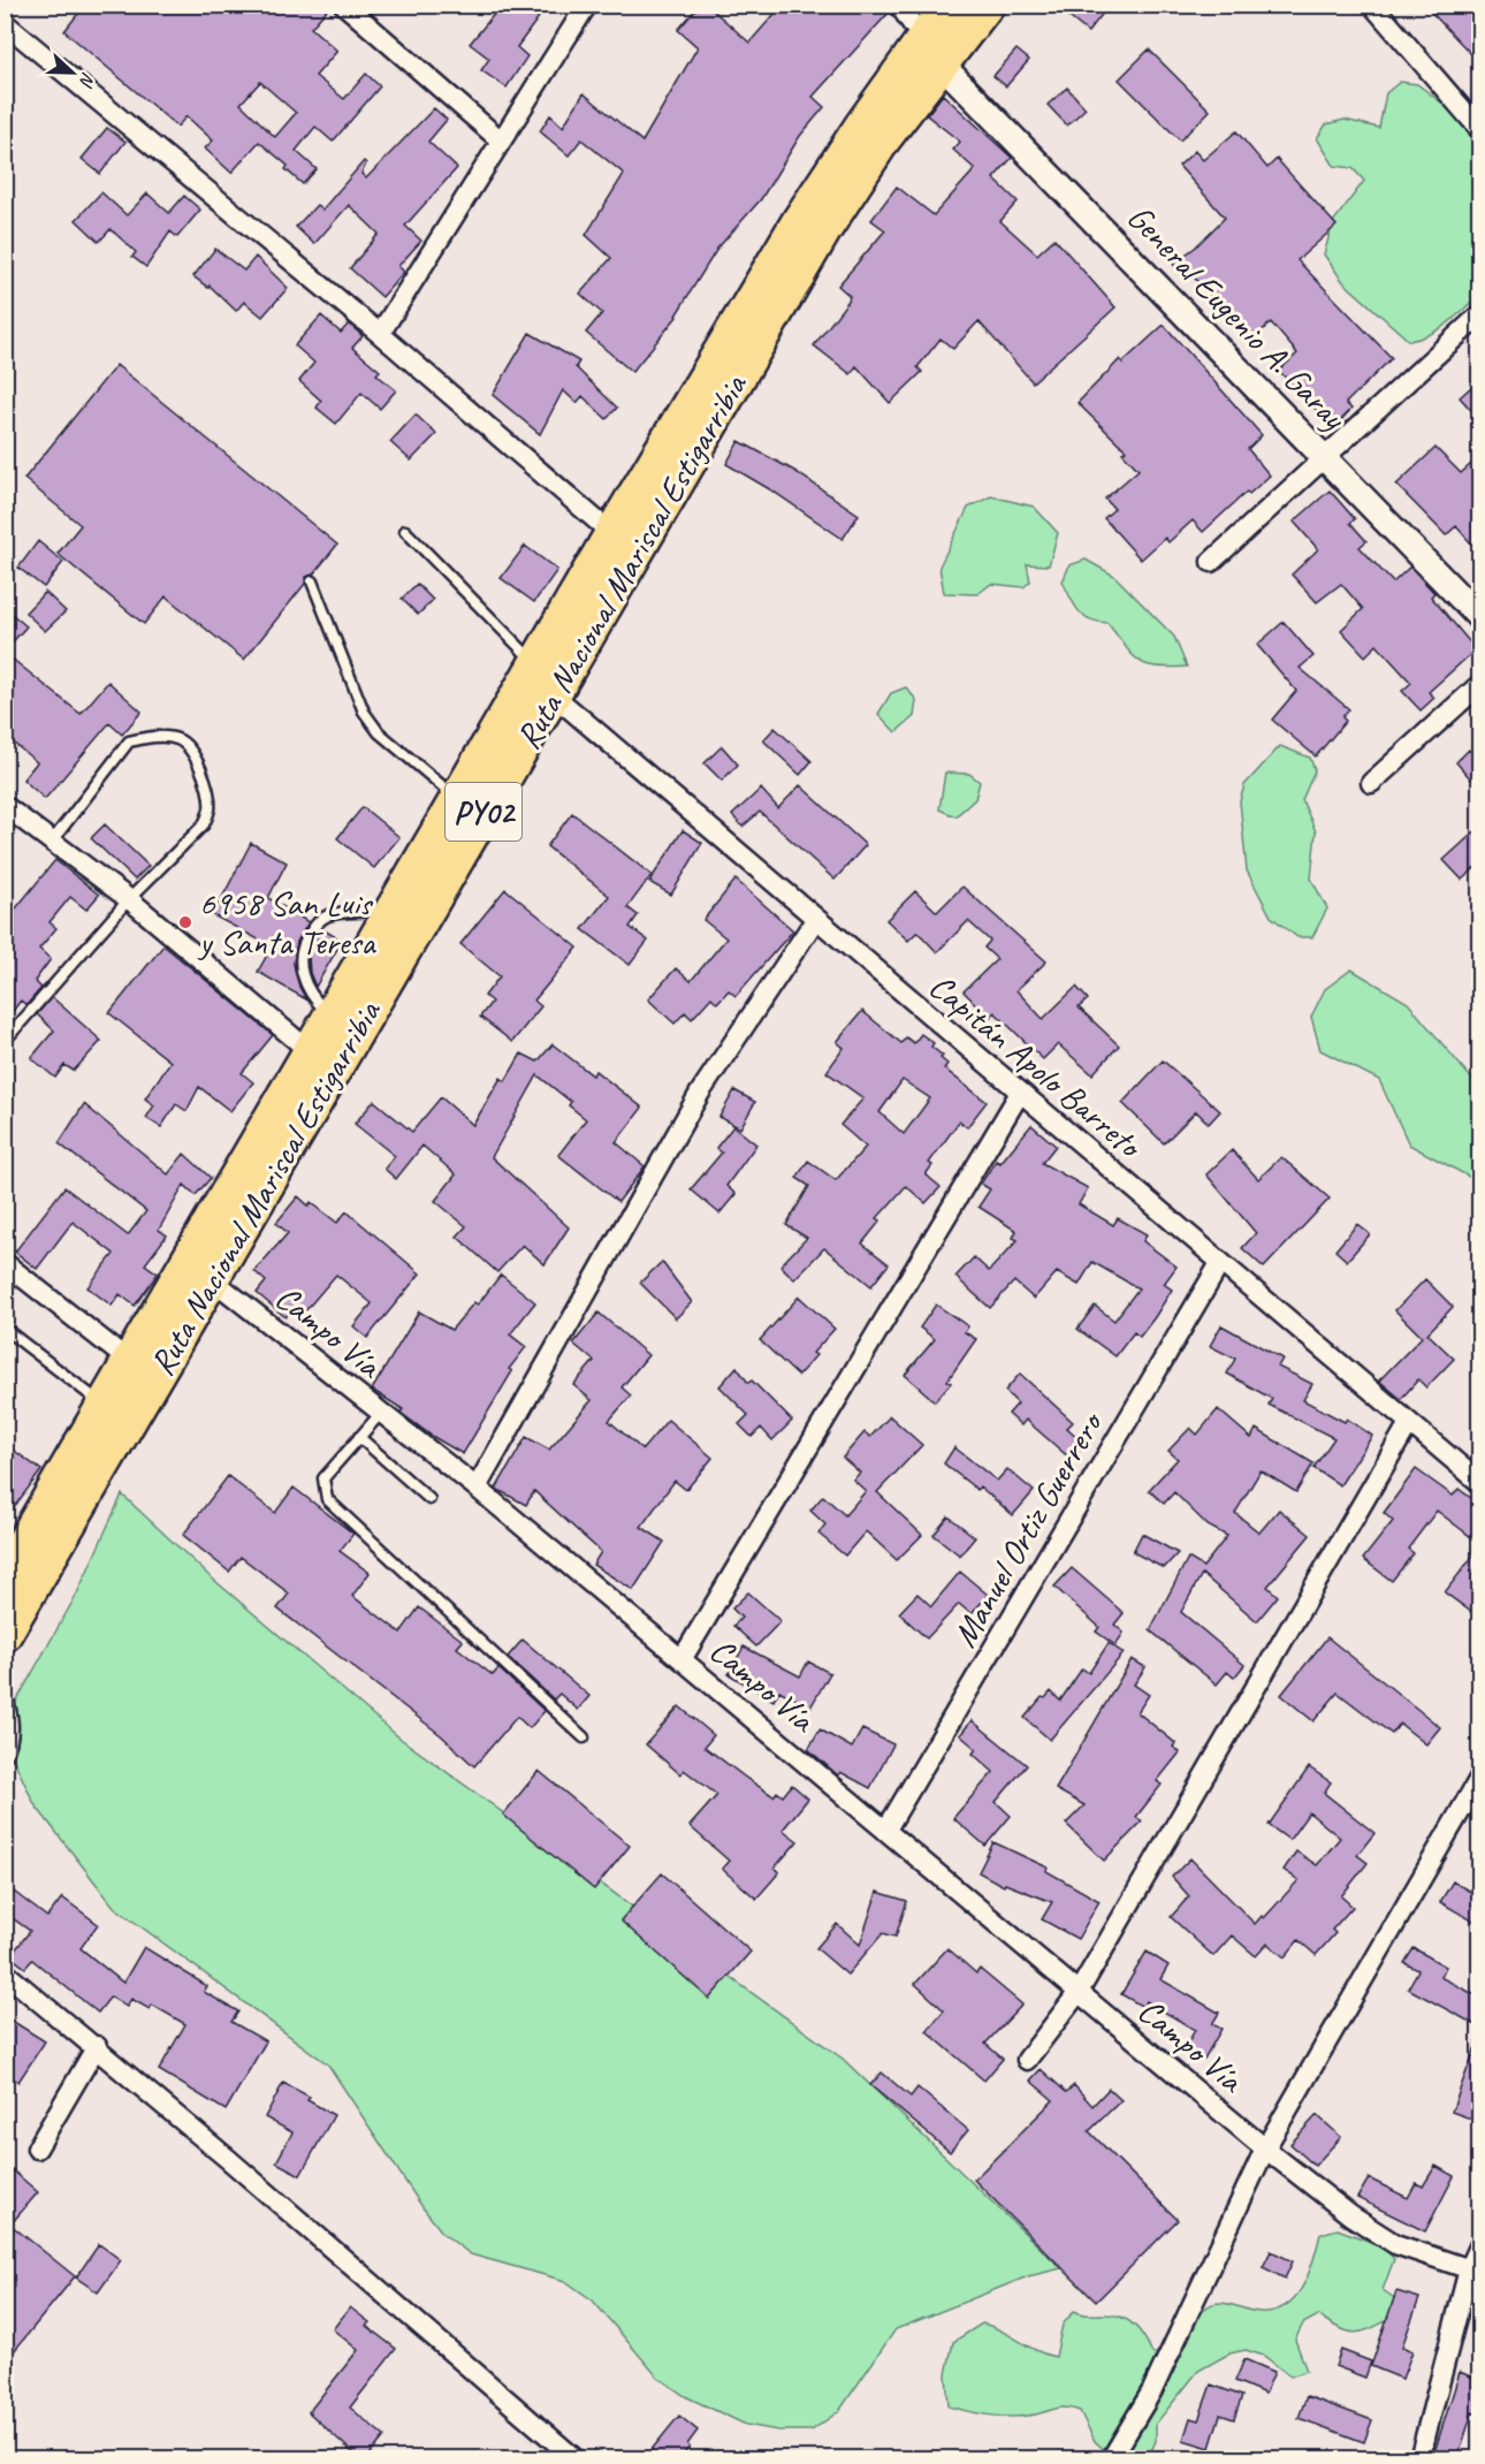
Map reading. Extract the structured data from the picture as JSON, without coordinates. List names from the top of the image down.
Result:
{
  "streets": {
    "highway": ["Ruta Nacional Mariscal Estigarribia", "PY02"],
    "street": [
      "General Eugenio A. Garay",
      "Capitán Apolo Barreto",
      "Campo Vía",
      "Manuel Ortiz Guerrero"
    ]
  },
  "crossings": [
    ["General Eugenio A. Garay", "Ruta Nacional Mariscal Estigarribia"],
    ["Ruta Nacional Mariscal Estigarribia", "Capitán Apolo Barreto"],
    ["Ruta Nacional Mariscal Estigarribia", "Campo Vía"],
    ["Capitán Apolo Barreto", "Manuel Ortiz Guerrero"],
    ["Campo Vía", "Manuel Ortiz Guerrero"]
  ],
  "places": ["6958 San Luis y Santa Teresa"],
  "north": "right"
}
